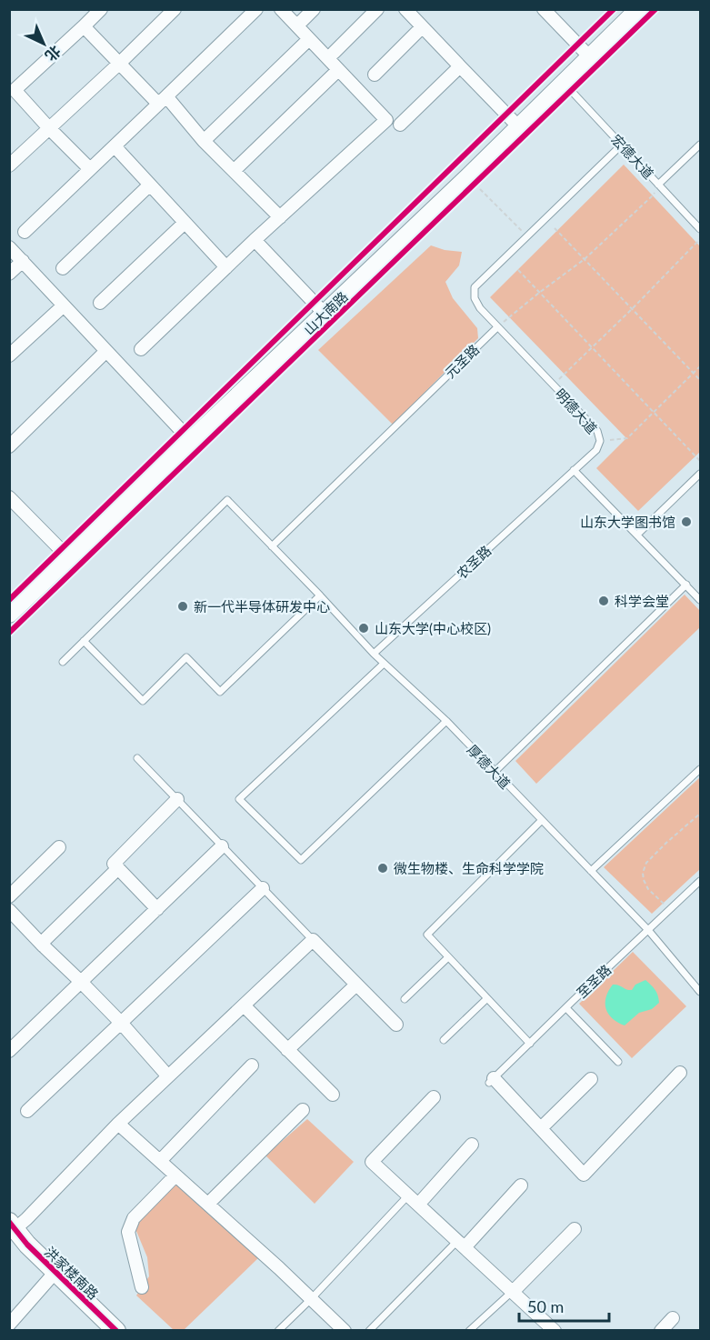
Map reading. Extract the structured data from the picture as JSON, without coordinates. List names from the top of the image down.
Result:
{
  "streets": {
    "main road": ["山大南路", "洪家楼南路"],
    "lane": [
      "宏德大道",
      "元圣路",
      "明德大道",
      "农圣路",
      "厚德大道",
      "至圣路"
    ]
  },
  "crossings": [
    ["宏德大道", "山大南路"],
    ["元圣路", "明德大道"],
    ["元圣路", "厚德大道"],
    ["明德大道", "农圣路"],
    ["农圣路", "厚德大道"],
    ["厚德大道", "至圣路"]
  ],
  "places": [
    "山东大学图书馆",
    "科学会堂",
    "新一代半导体研发中心",
    "山东大学(中心校区)",
    "微生物楼、生命科学学院"
  ],
  "scale_bar": "50 m",
  "north": "bottom right"
}
